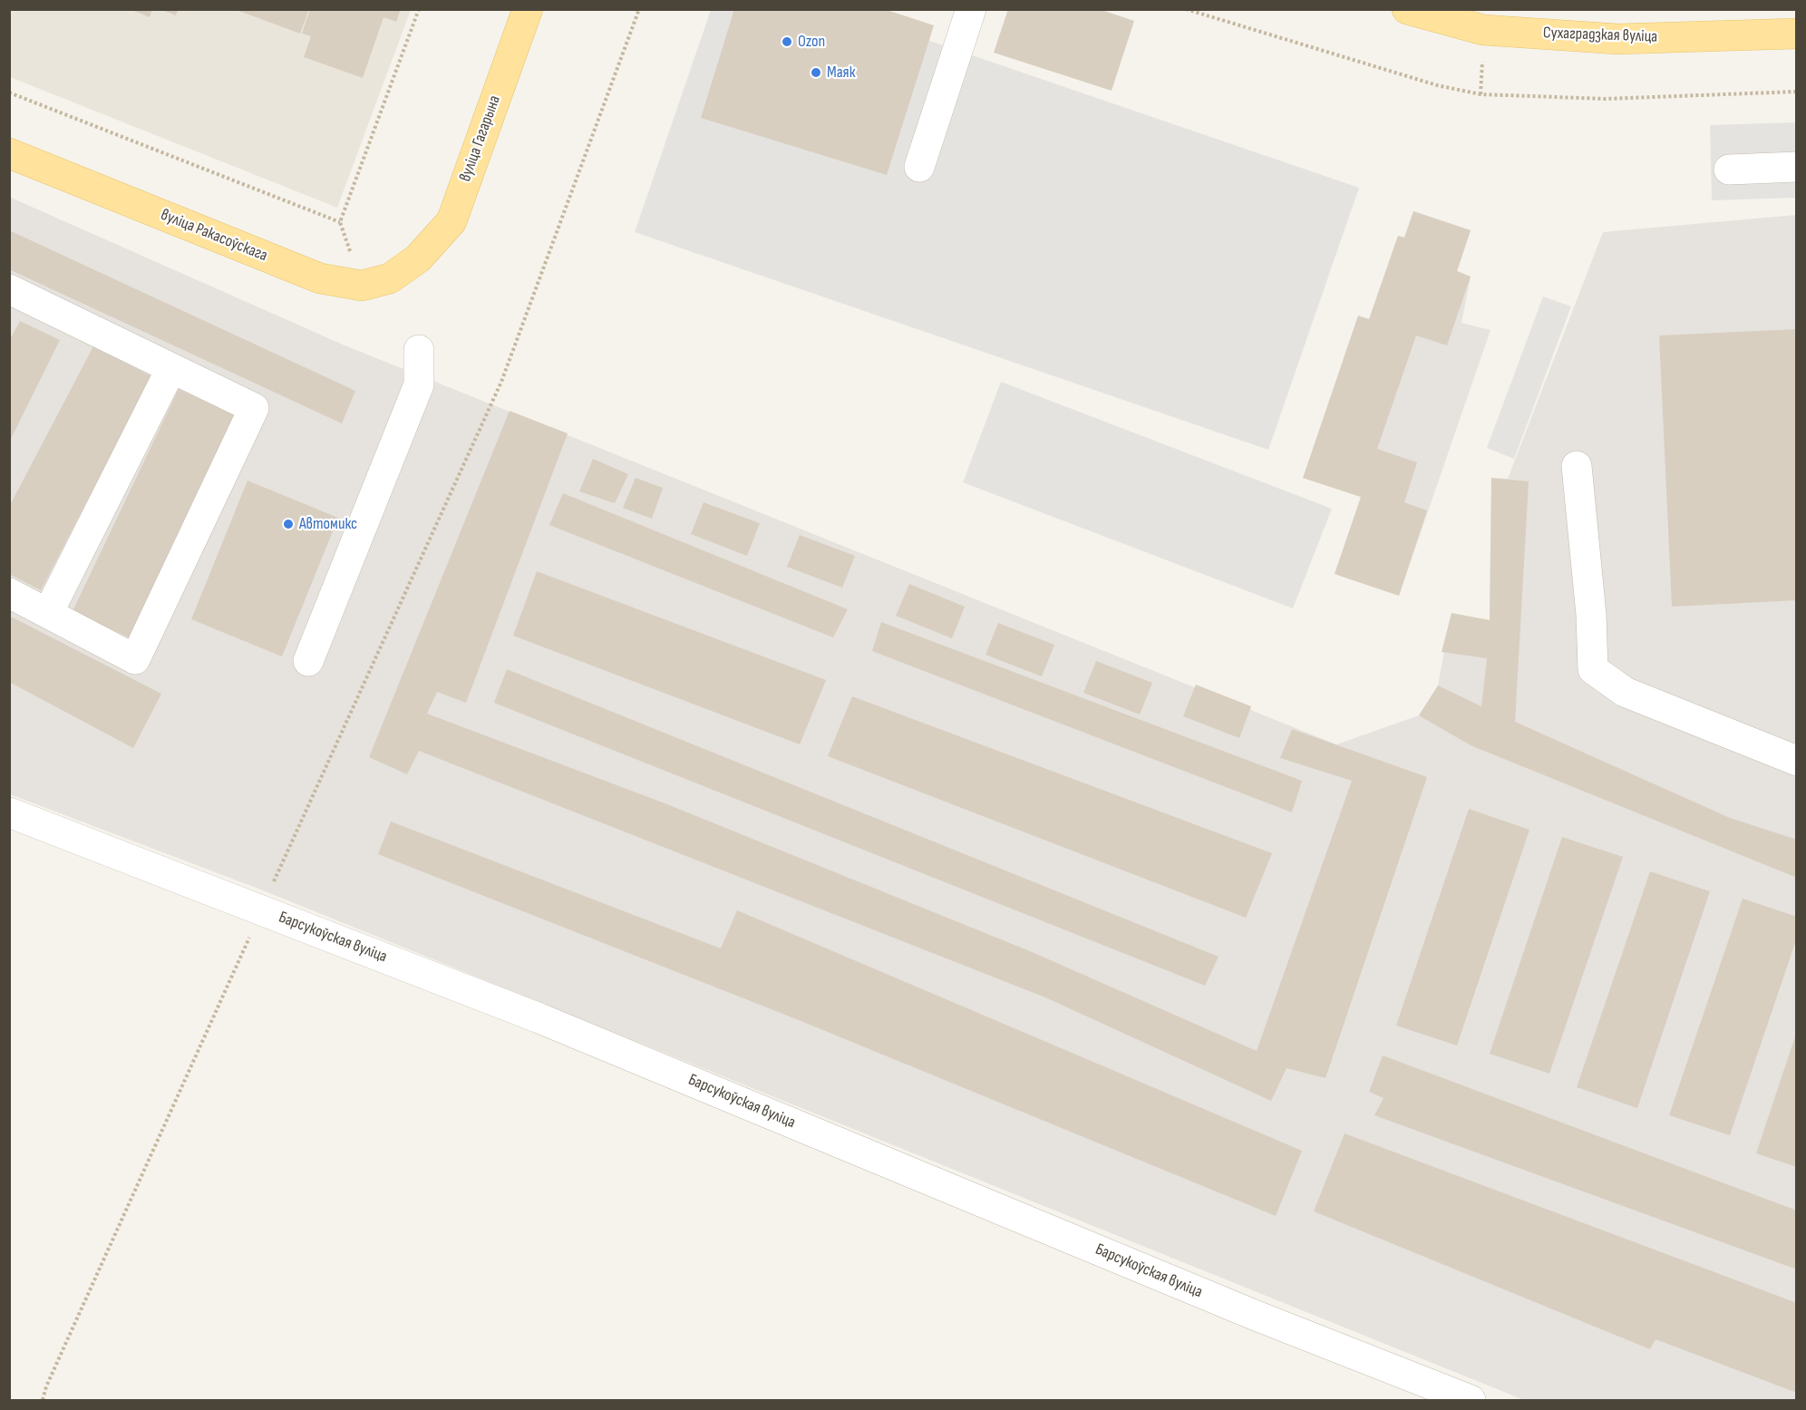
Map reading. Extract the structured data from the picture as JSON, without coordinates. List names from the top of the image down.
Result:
{
  "streets": {
    "main road": ["Сухаградзкая вуліца", "вуліца Гагарына", "вуліца Ракасоўскага"],
    "lane": ["Барсукоўская вуліца"]
  },
  "crossings": [
    ["вуліца Гагарына", "вуліца Ракасоўскага"]
  ],
  "places": ["Ozon", "Маяк", "Автомикс"]
}
